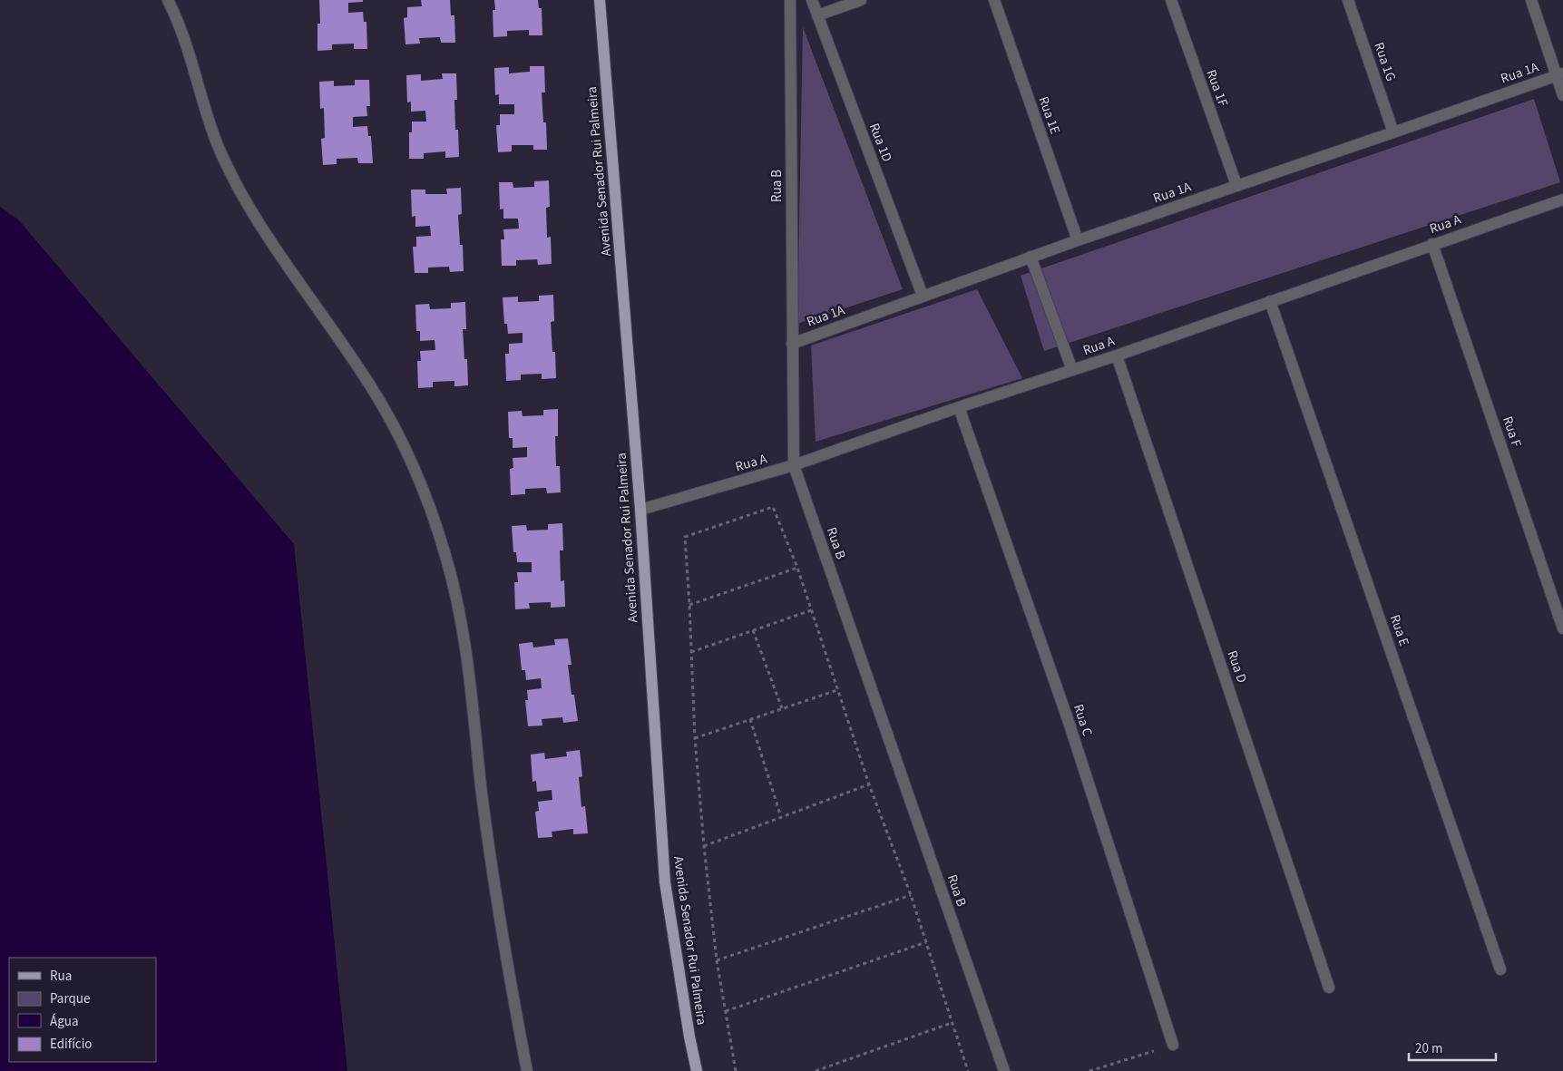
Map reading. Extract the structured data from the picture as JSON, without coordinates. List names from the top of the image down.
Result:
{
  "streets": {
    "main road": ["Avenida Senador Rui Palmeira"],
    "street": [
      "Rua 1G",
      "Rua 1A",
      "Rua 1F",
      "Rua 1E",
      "Rua 1D",
      "Rua B",
      "Rua A",
      "Rua F",
      "Rua E",
      "Rua D",
      "Rua C"
    ]
  },
  "crossings": [
    ["Rua 1G", "Rua 1A"],
    ["Rua 1A", "Rua 1F"],
    ["Rua 1A", "Rua 1E"],
    ["Rua 1A", "Rua 1D"],
    ["Rua 1A", "Rua B"],
    ["Avenida Senador Rui Palmeira", "Rua A"],
    ["Rua B", "Rua A"],
    ["Rua A", "Rua F"],
    ["Rua A", "Rua E"],
    ["Rua A", "Rua D"],
    ["Rua A", "Rua C"]
  ],
  "legend": [
    "Rua",
    "Parque",
    "Água",
    "Edifício"
  ],
  "scale_bar": "20 m"
}
